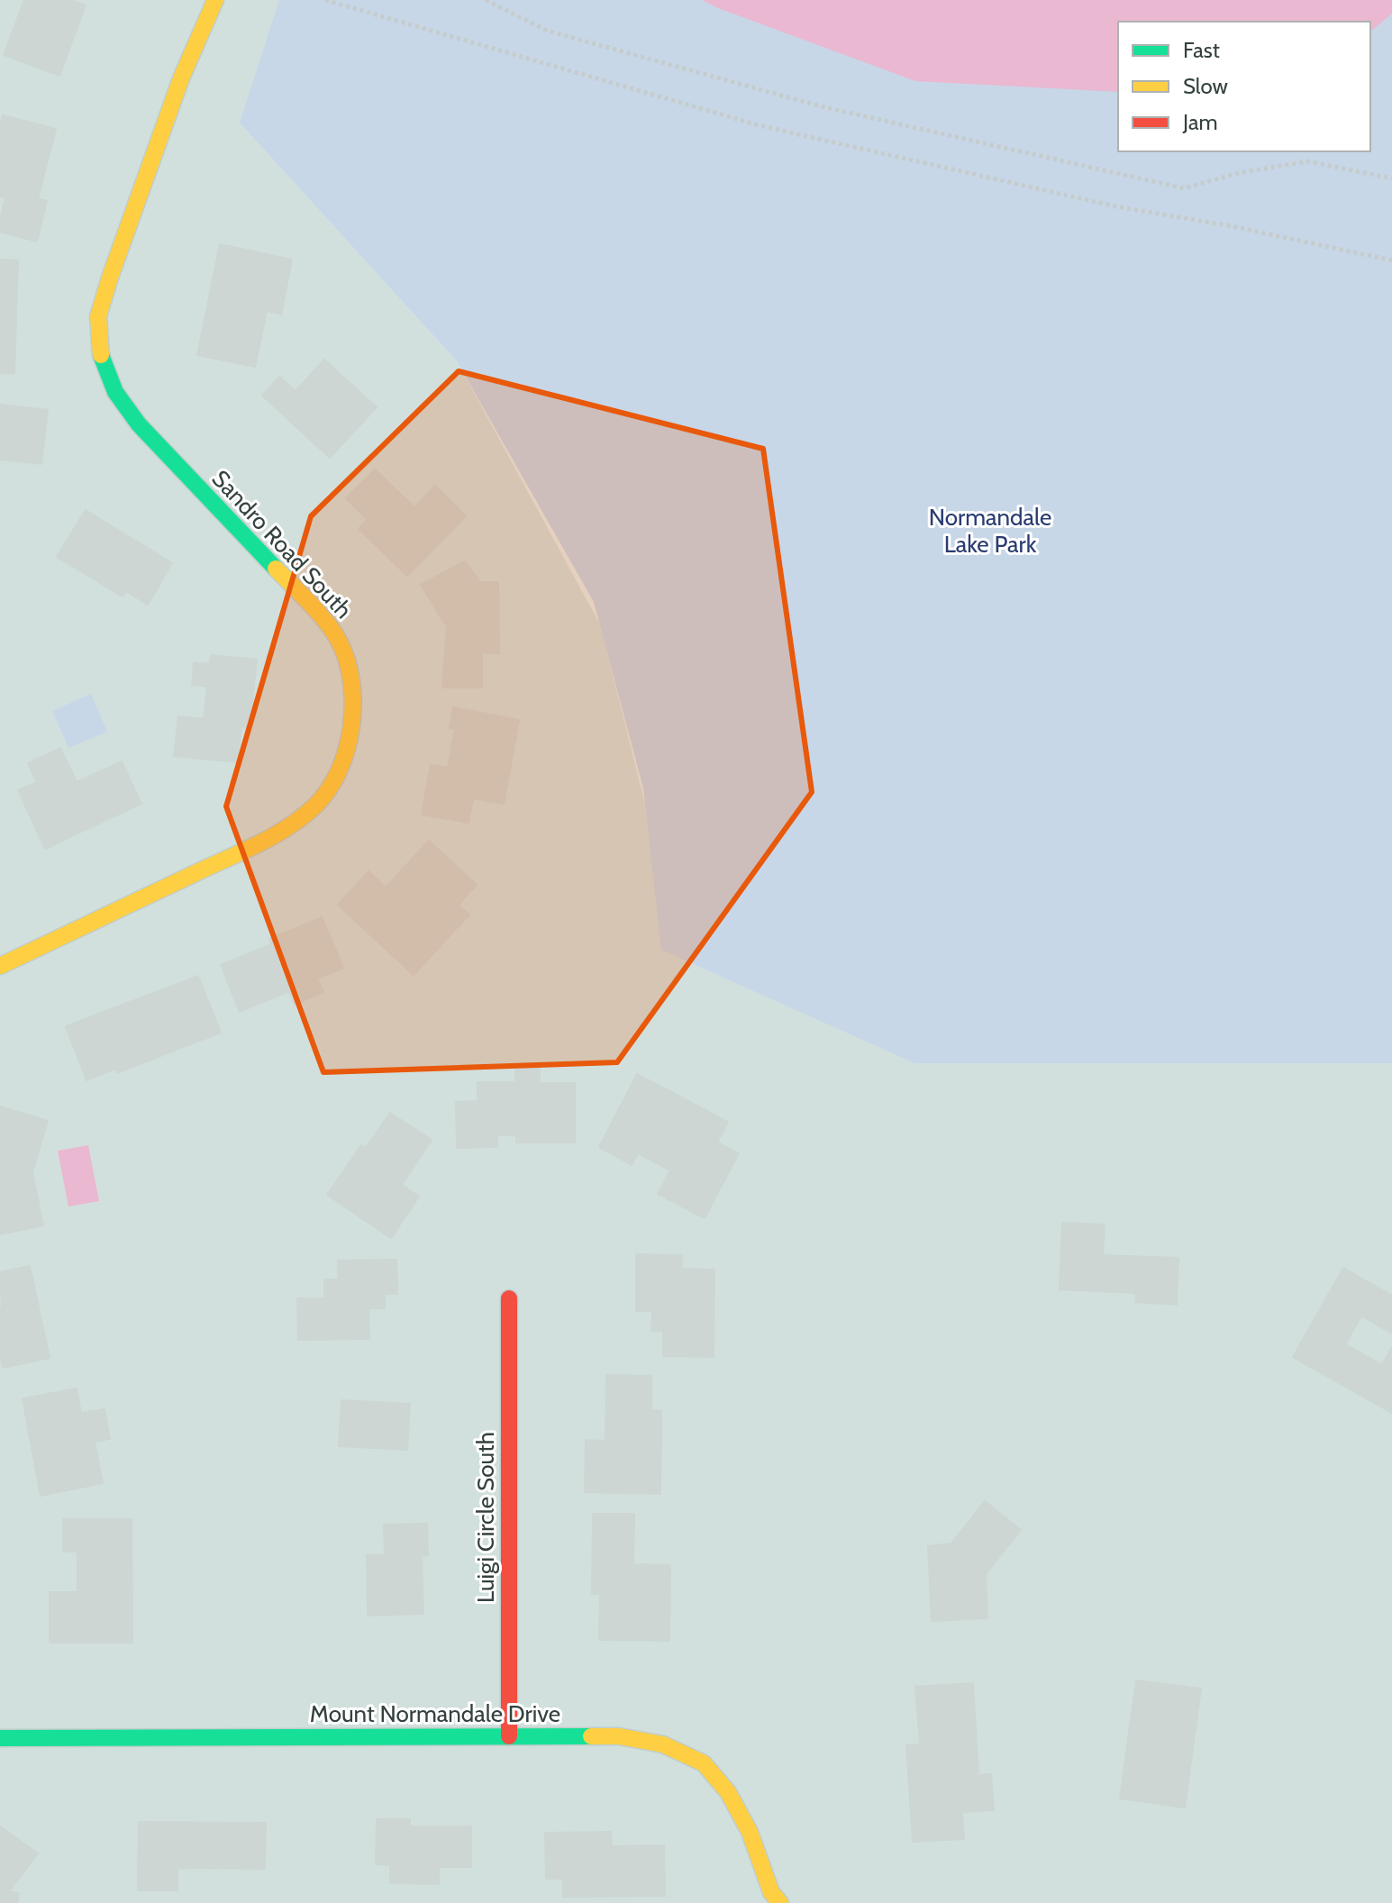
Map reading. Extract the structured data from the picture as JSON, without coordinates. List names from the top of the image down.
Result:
{
  "streets": {
    "street": ["Sandro Road South", "Luigi Circle South", "Mount Normandale Drive"]
  },
  "crossings": [
    ["Luigi Circle South", "Mount Normandale Drive"]
  ],
  "parks": ["Normandale Lake Park"],
  "legend": ["Fast", "Slow", "Jam"]
}
